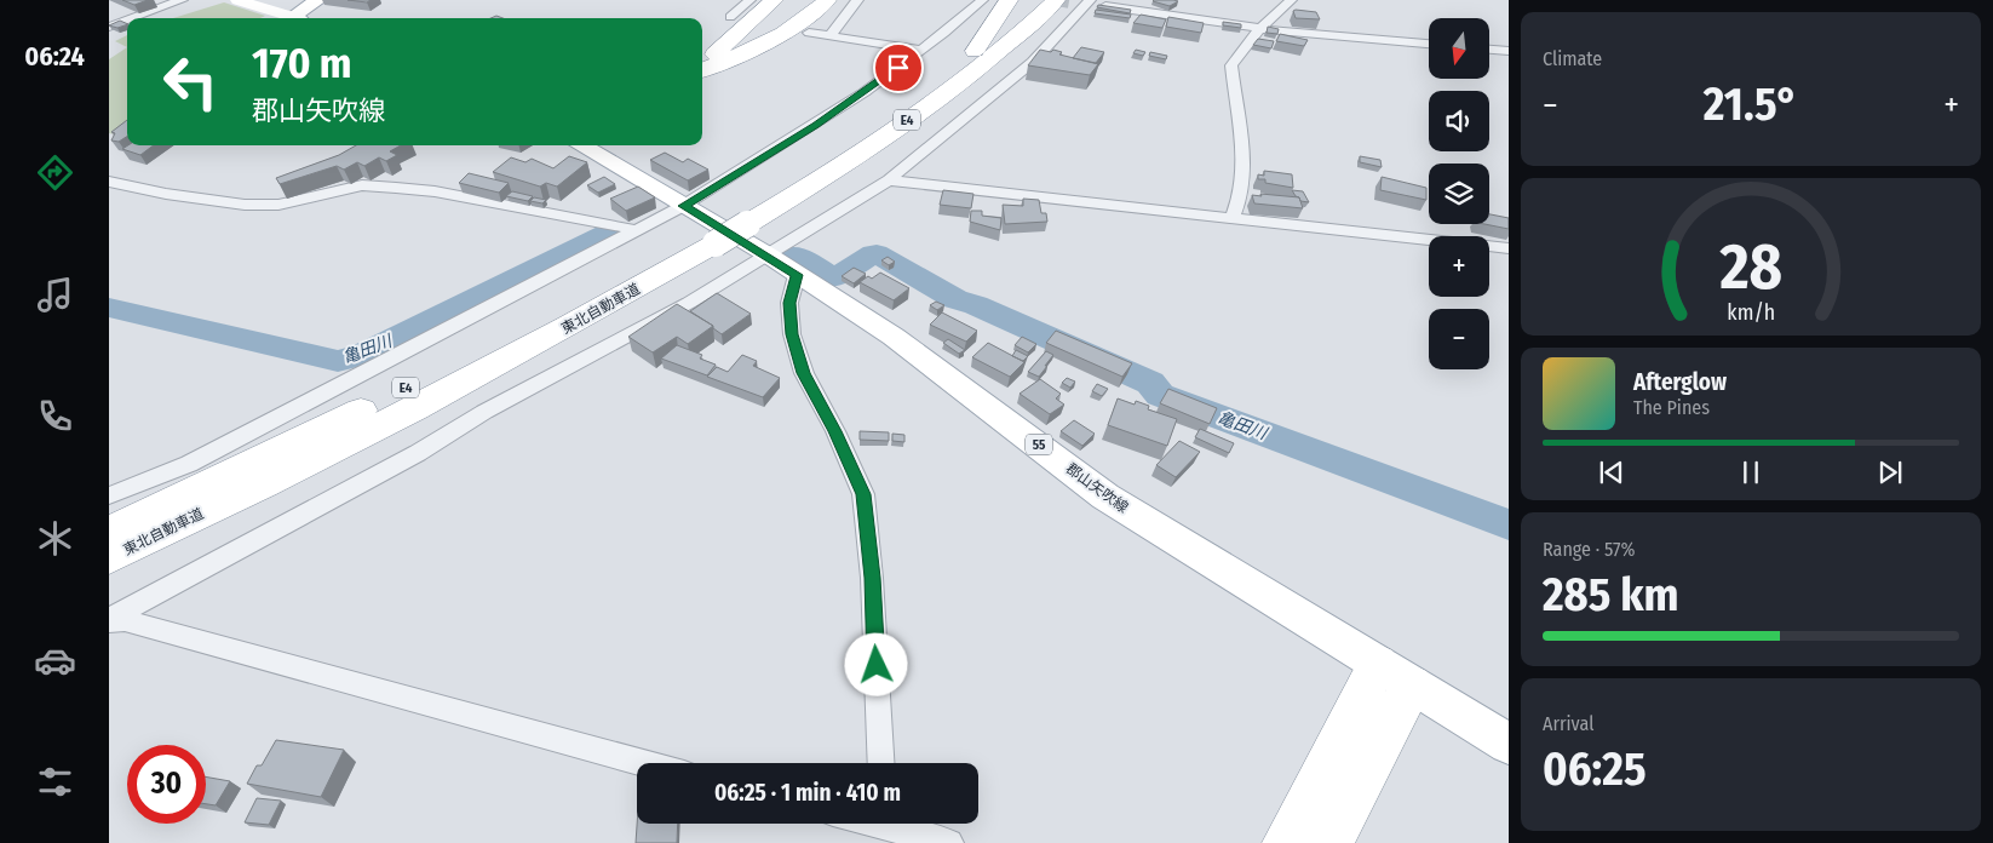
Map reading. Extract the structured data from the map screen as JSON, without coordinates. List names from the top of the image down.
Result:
{
  "streets": {
    "highway": ["E4", "東北自動車道"],
    "main road": ["55", "郡山矢吹線"]
  },
  "crossings": [
    ["東北自動車道", "郡山矢吹線"]
  ],
  "water": ["亀田川"],
  "north": "bottom",
  "page": {
    "tabs": "06:24",
    "tile": [
      "Climate",
      ["Range · 57%", "285 km"],
      ["Arrival", "06:25"]
    ],
    "map_buttons": ["+", "−"],
    "turn": ["170 m", "郡山矢吹線"],
    "heat": ["−", "21.5°", "+"],
    "song": ["Afterglow", "The Pines"],
    "limit": "30",
    "trip": "06:25 · 1 min · 410 m",
    "gauge": ["28", "km/h"]
  }
}
